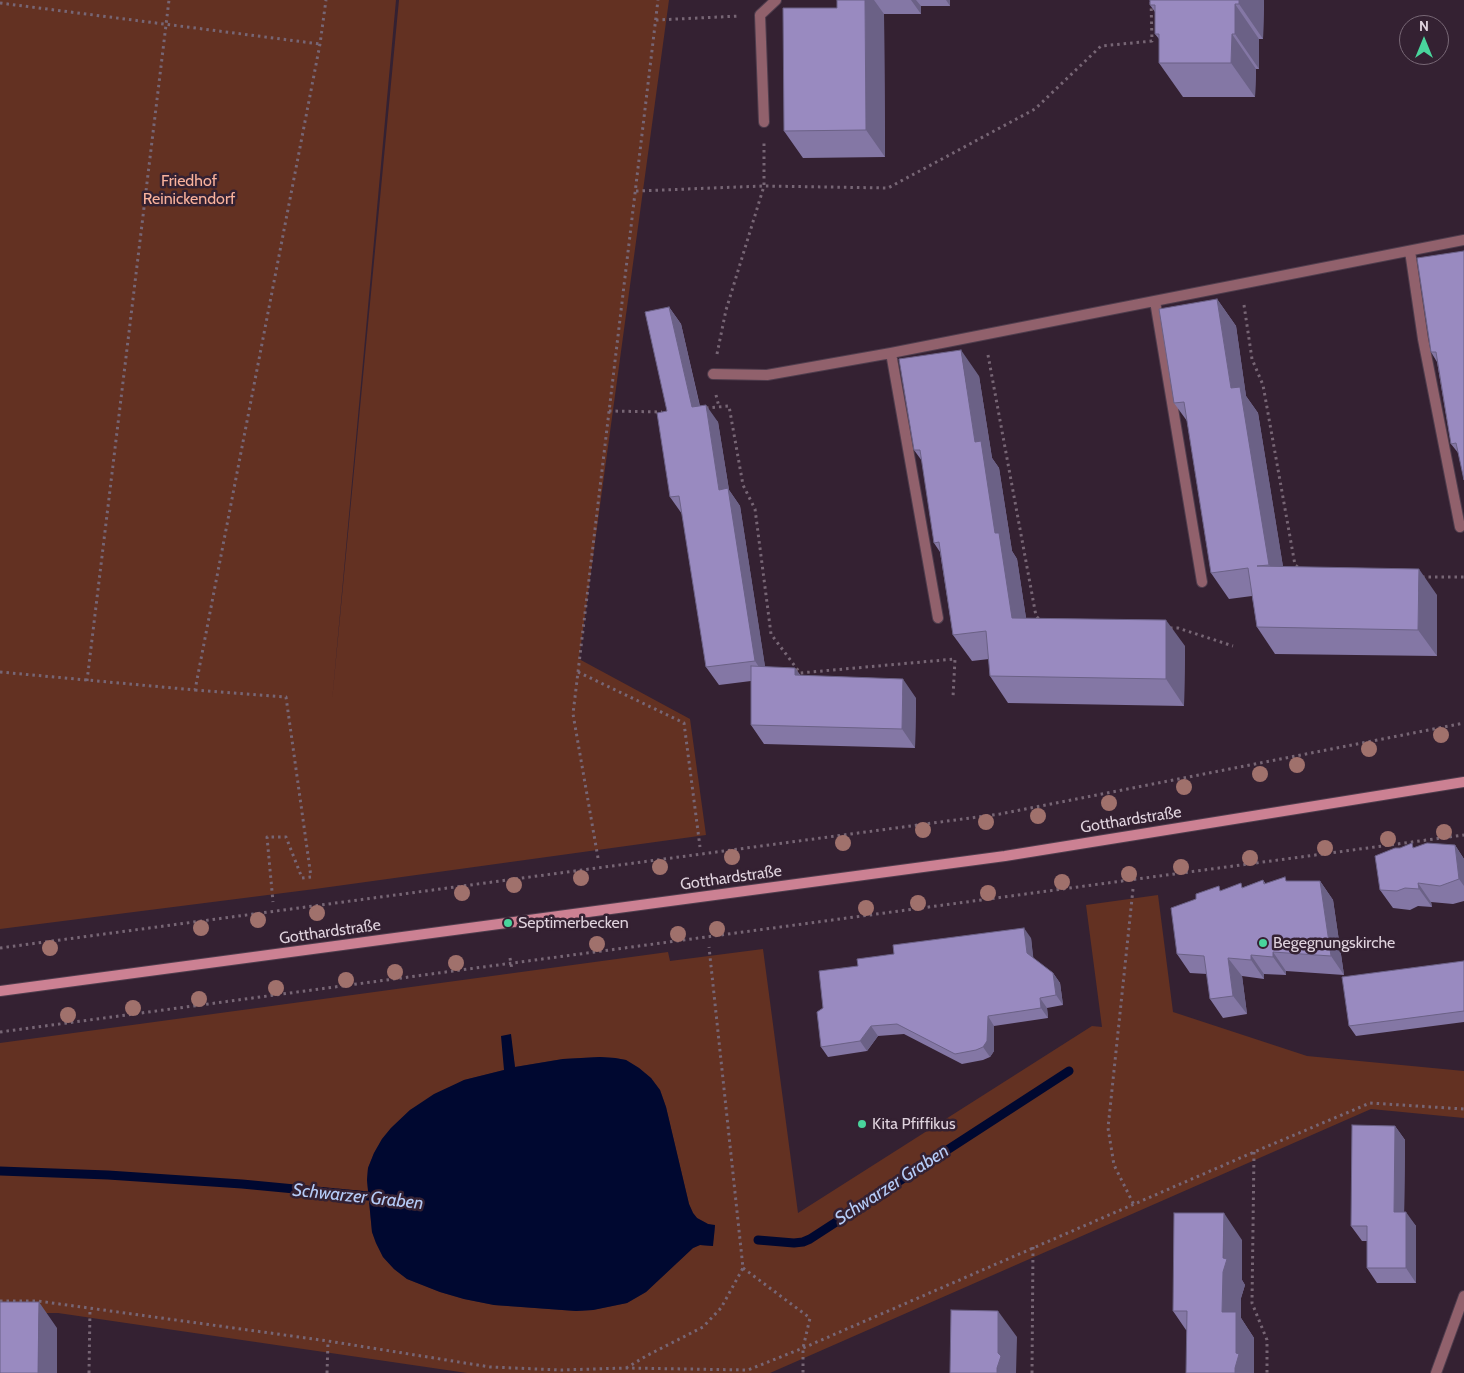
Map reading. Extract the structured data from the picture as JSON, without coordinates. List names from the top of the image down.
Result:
{
  "streets": {
    "main road": ["Gotthardstraße"]
  },
  "water": ["Schwarzer Graben"],
  "parks": ["Friedhof Reinickendorf"],
  "places": ["Septimerbecken", "Begegnungskirche", "Kita Pfiffikus"],
  "north": "top"
}
